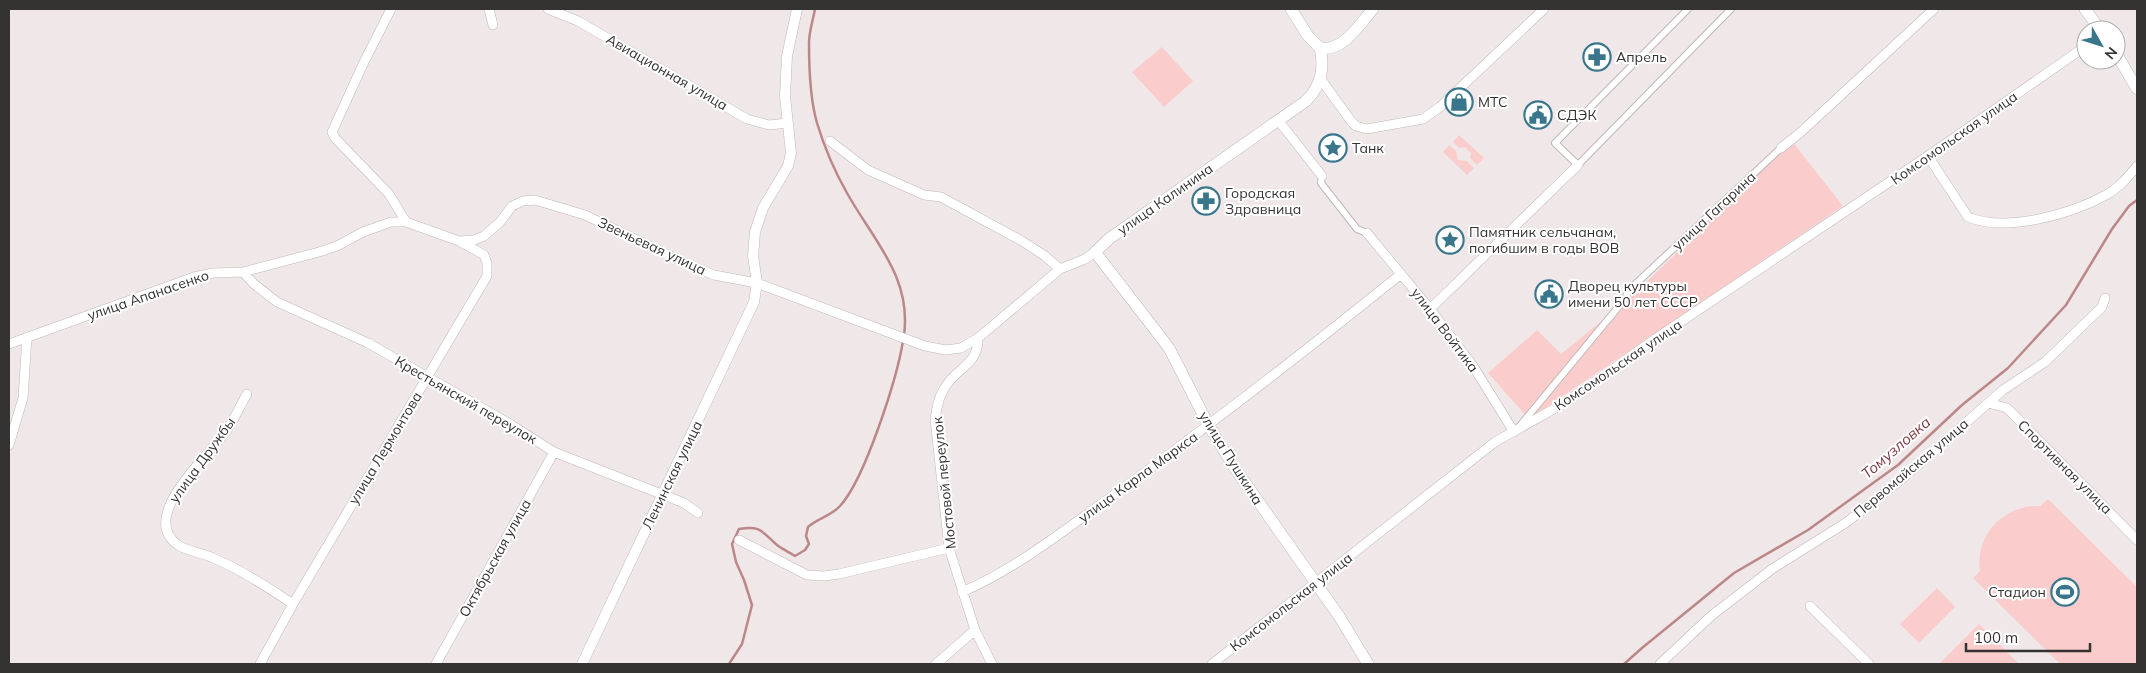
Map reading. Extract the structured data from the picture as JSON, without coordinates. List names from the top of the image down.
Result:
{
  "streets": {
    "main road": ["улица Калинина", "улица Пушкина"],
    "street": [
      "Авиационная улица",
      "Комсомольская улица",
      "улица Гагарина",
      "Звеньевая улица",
      "улица Апанасенко",
      "улица Войтика",
      "Крестьянский переулок",
      "улица Лермонтова",
      "улица Дружбы",
      "Спортивная улица",
      "Первомайская улица",
      "Ленинская улица",
      "улица Карла Маркса",
      "Мостовой переулок",
      "Октябрьская улица"
    ]
  },
  "crossings": [
    ["Комсомольская улица", "улица Гагарина"],
    ["Комсомольская улица", "улица Войтика"],
    ["Комсомольская улица", "улица Пушкина"],
    ["улица Калинина", "Звеньевая улица"],
    ["улица Калинина", "улица Пушкина"],
    ["улица Калинина", "Мостовой переулок"],
    ["улица Гагарина", "улица Войтика"],
    ["Звеньевая улица", "улица Апанасенко"],
    ["Звеньевая улица", "улица Лермонтова"],
    ["Звеньевая улица", "Ленинская улица"],
    ["улица Апанасенко", "Крестьянский переулок"],
    ["улица Апанасенко", "улица Лермонтова"],
    ["улица Войтика", "улица Карла Маркса"],
    ["Крестьянский переулок", "улица Лермонтова"],
    ["Крестьянский переулок", "Ленинская улица"],
    ["Крестьянский переулок", "Октябрьская улица"],
    ["улица Лермонтова", "улица Дружбы"],
    ["улица Пушкина", "улица Карла Маркса"],
    ["Спортивная улица", "Первомайская улица"],
    ["улица Карла Маркса", "Мостовой переулок"]
  ],
  "water": ["Томузловка"],
  "places": {
    "pharmacy": ["Апрель", "Городская Здравница"],
    "shop": ["МТС"],
    "public building": ["СДЭК", "Дворец культуры имени 50 лет СССР"],
    "place": ["Танк", "Памятник сельчанам, погибшим в годы ВОВ"],
    "sports": ["Стадион"]
  },
  "scale_bar": "100 m",
  "north": "bottom right"
}
